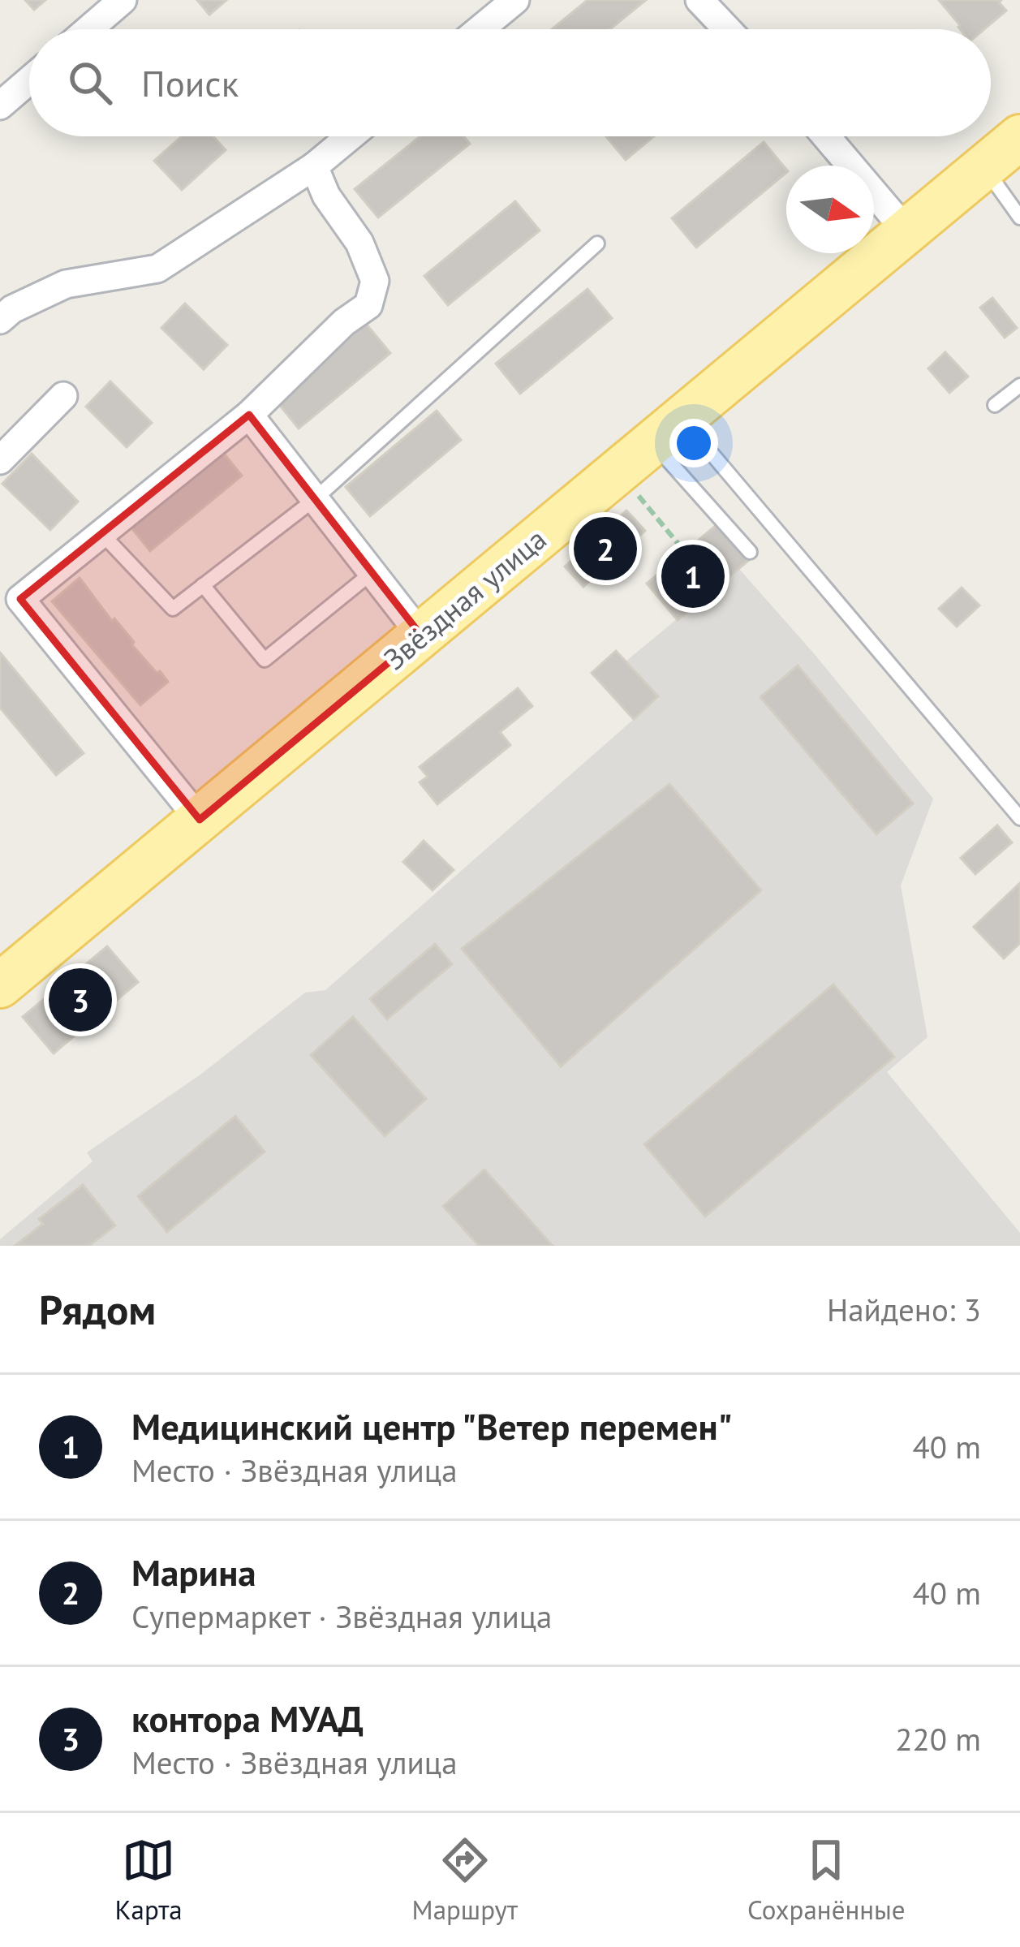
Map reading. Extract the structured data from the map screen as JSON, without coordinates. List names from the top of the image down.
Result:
{
  "streets": {
    "main road": ["Звёздная улица"]
  },
  "north": "right",
  "page": {
    "search": "Поиск",
    "pins": ["2", "1", "3"],
    "heading": ["Рядом", "Найдено: 3"],
    "list": [
      {
        "mark": "1",
        "name": "Медицинский центр \"Ветер перемен\"",
        "note": "Место · Звёздная улица",
        "value": "40 m"
      },
      {
        "mark": "2",
        "name": "Марина",
        "note": "Супермаркет · Звёздная улица",
        "value": "40 m"
      },
      {
        "mark": "3",
        "name": "контора МУАД",
        "note": "Место · Звёздная улица",
        "value": "220 m"
      }
    ],
    "nav": ["Карта", "Маршрут", "Сохранённые"]
  }
}
